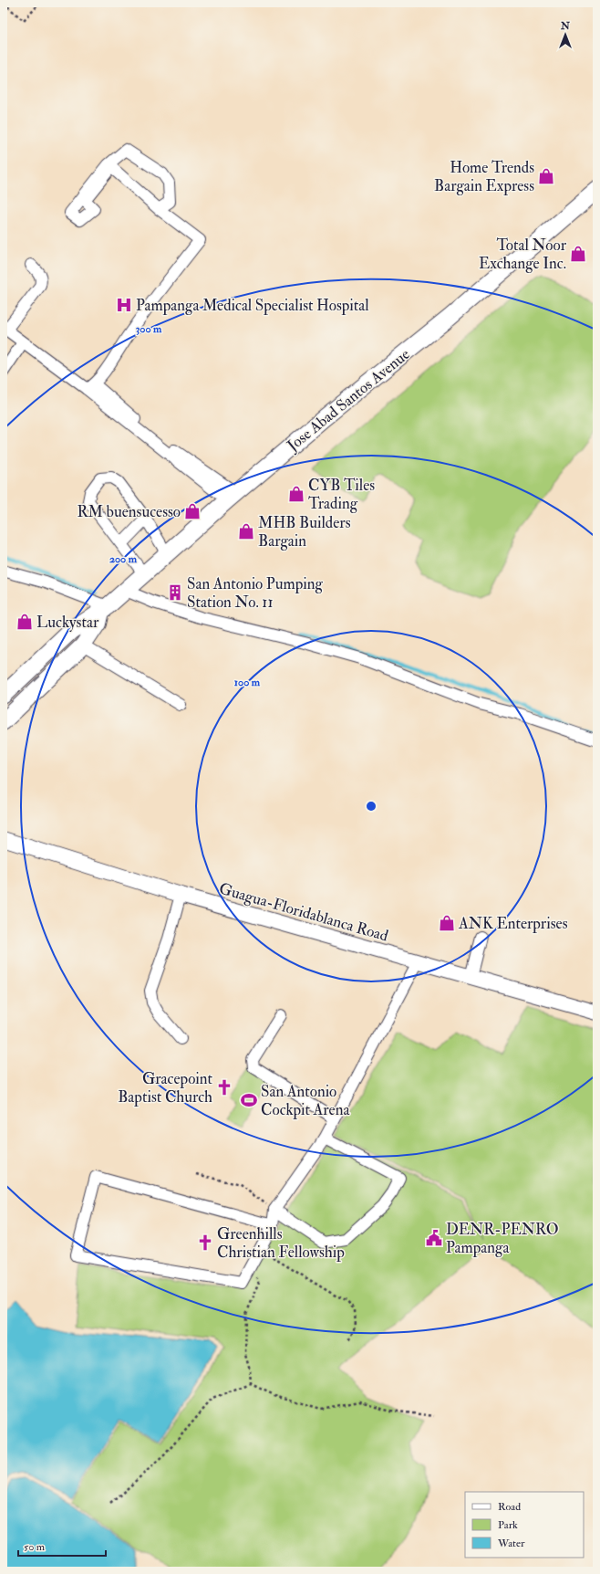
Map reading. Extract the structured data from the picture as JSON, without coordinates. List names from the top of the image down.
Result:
{
  "streets": {
    "highway": ["Jose Abad Santos Avenue"],
    "main road": ["Guagua-Floridablanca Road"]
  },
  "places": {
    "shop": [
      "Home Trends Bargain Express",
      "Total Noor Exchange Inc.",
      "CYB Tiles Trading",
      "RM buensucesso",
      "MHB Builders Bargain",
      "Luckystar",
      "ANK Enterprises"
    ],
    "hospital": ["Pampanga Medical Specialist Hospital"],
    "building": ["San Antonio Pumping Station No. 11"],
    "church": ["Gracepoint Baptist Church", "Greenhills Christian Fellowship"],
    "sports": ["San Antonio Cockpit Arena"],
    "public building": ["DENR-PENRO Pampanga"]
  },
  "legend": ["Road", "Park", "Water"],
  "scale_bar": "50 m",
  "north": "top",
  "rings": ["300 m", "200 m", "100 m"]
}
